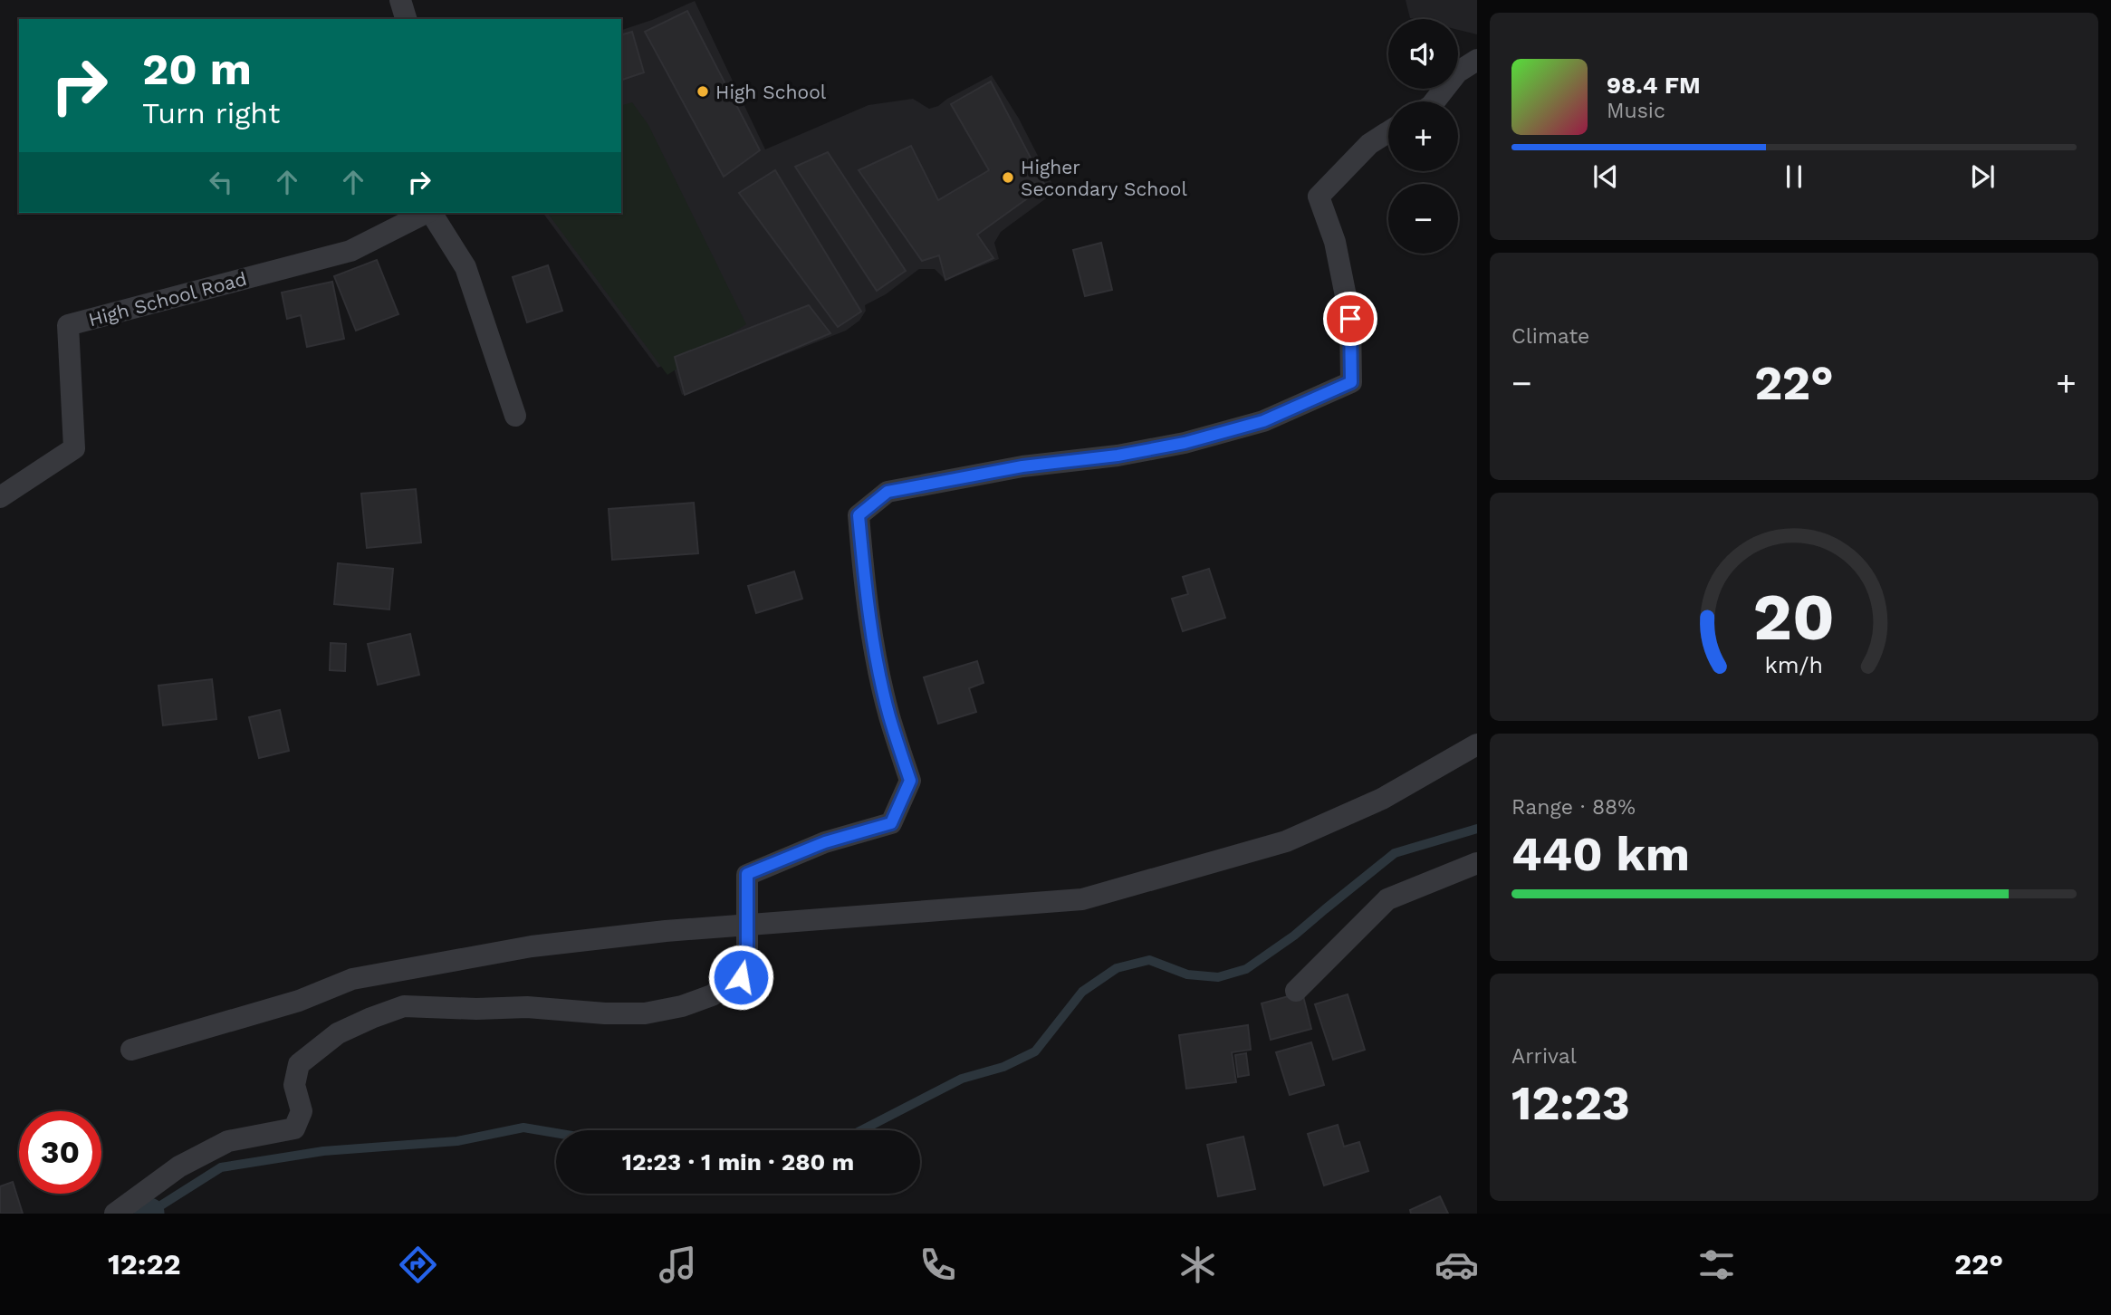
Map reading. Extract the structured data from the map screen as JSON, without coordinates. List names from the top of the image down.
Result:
{
  "streets": {
    "street": ["High School Road"]
  },
  "places": ["High School", "Higher Secondary School"],
  "page": {
    "map_buttons": ["+", "−"],
    "turn": ["20 m", "Turn right"],
    "song": ["98.4 FM", "Music"],
    "tile": [
      "Climate",
      ["Range · 88%", "440 km"],
      ["Arrival", "12:23"]
    ],
    "heat": ["−", "22°", "+"],
    "limit": "30",
    "trip": "12:23 · 1 min · 280 m",
    "tabs": ["12:22", "22°"],
    "gauge": ["20", "km/h"]
  }
}
